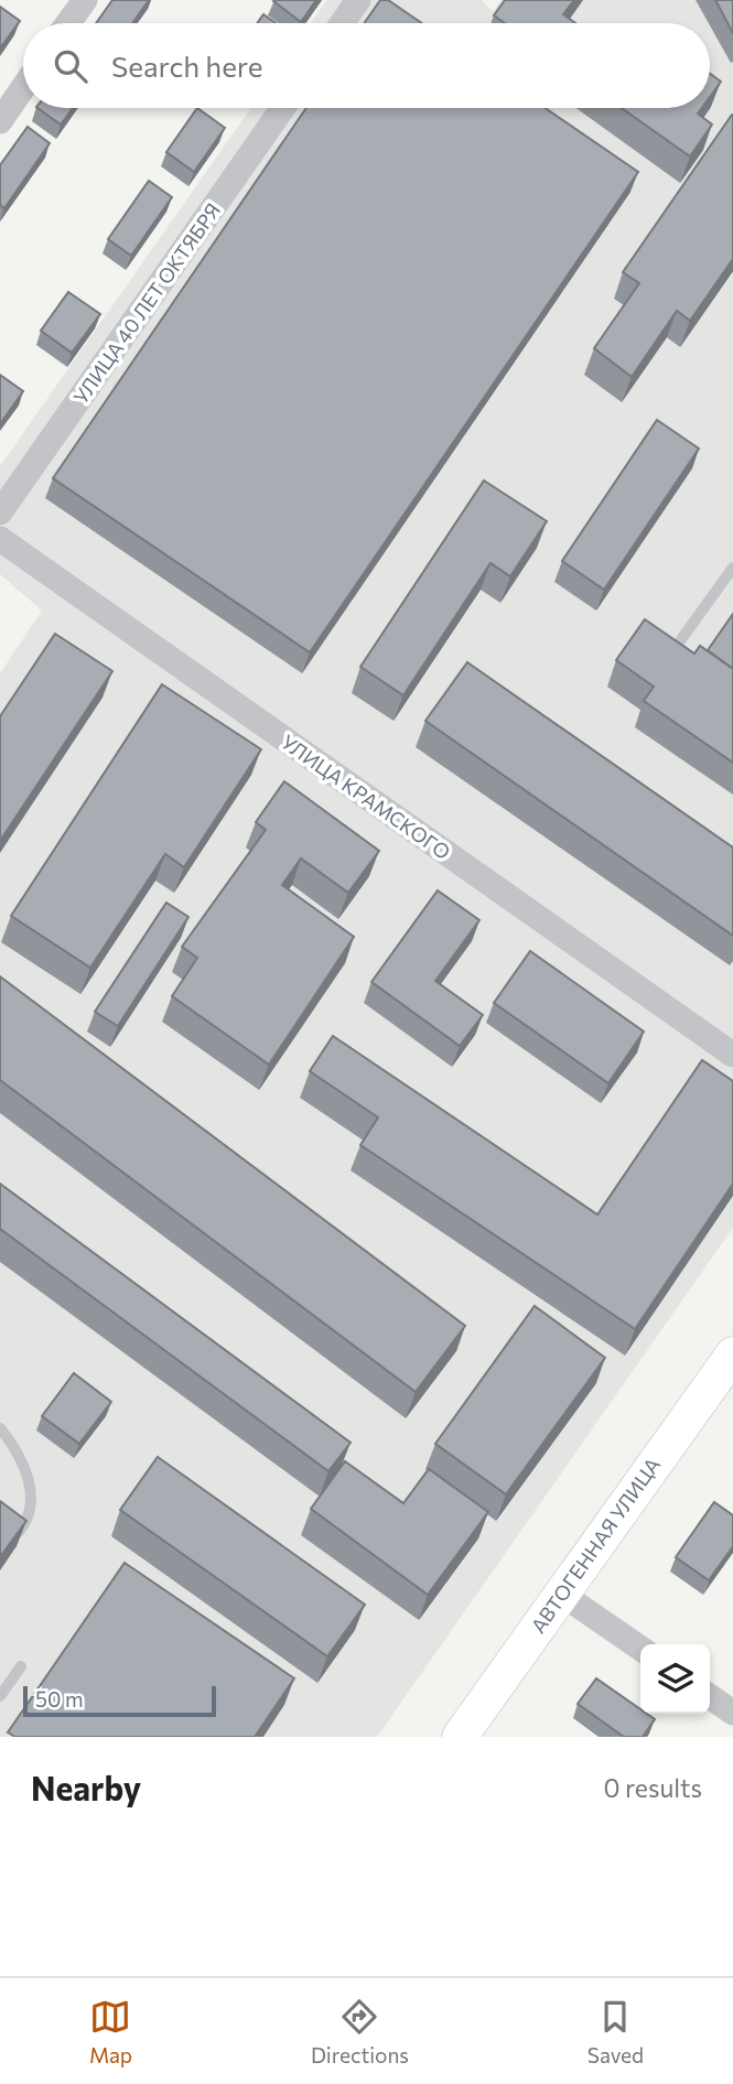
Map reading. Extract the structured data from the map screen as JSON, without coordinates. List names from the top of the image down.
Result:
{
  "streets": {
    "street": ["УЛИЦА 40 ЛЕТ ОКТЯБРЯ", "УЛИЦА КРАМСКОГО", "АВТОГЕННАЯ УЛИЦА"]
  },
  "scale_bar": "50 m",
  "page": {
    "search": "Search here",
    "scale": "50 m",
    "heading": ["Nearby", "0 results"],
    "nav": ["Map", "Directions", "Saved"]
  }
}
